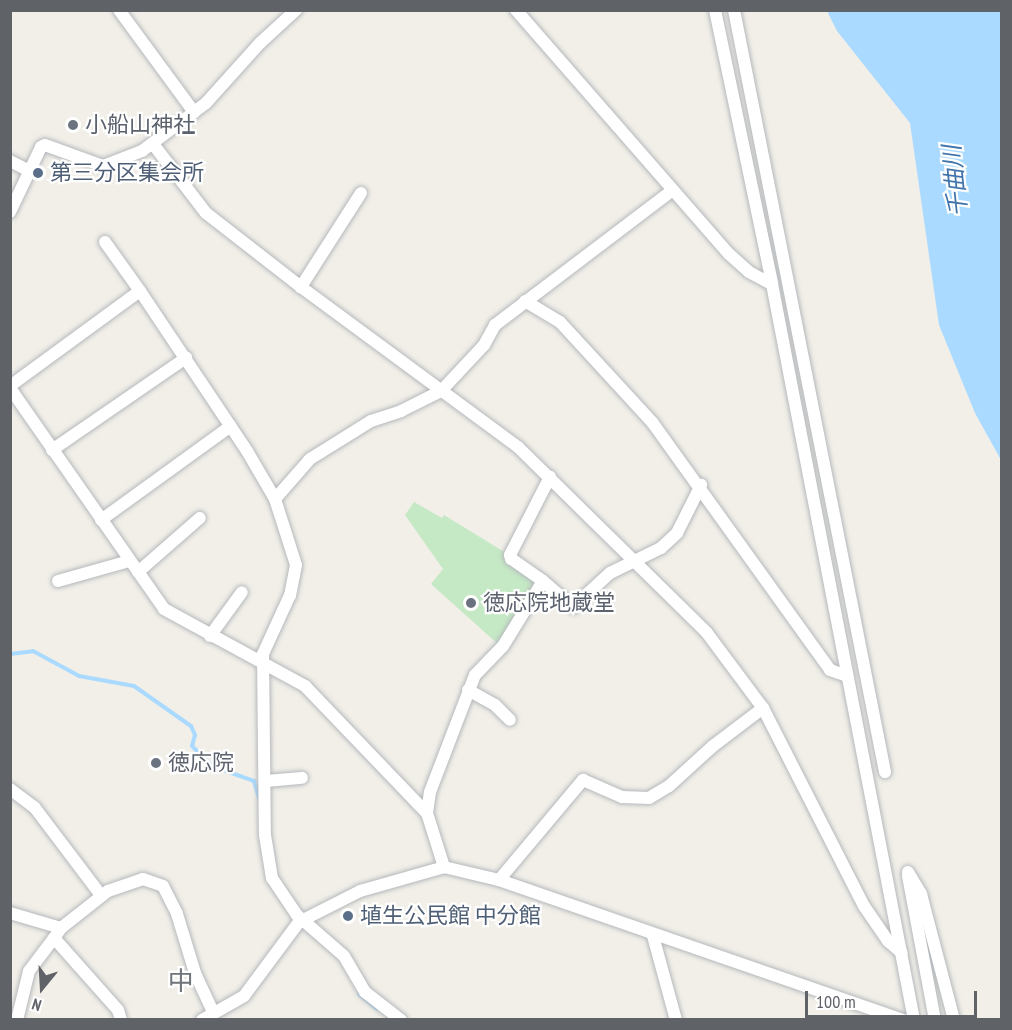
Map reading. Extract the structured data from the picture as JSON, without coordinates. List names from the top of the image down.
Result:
{
  "districts": ["中"],
  "water": ["千曲川"],
  "places": [
    "小船山神社",
    "第三分区集会所",
    "徳応院地蔵堂",
    "徳応院",
    "埴生公民館 中分館"
  ],
  "scale_bar": "100 m",
  "north": "bottom"
}
